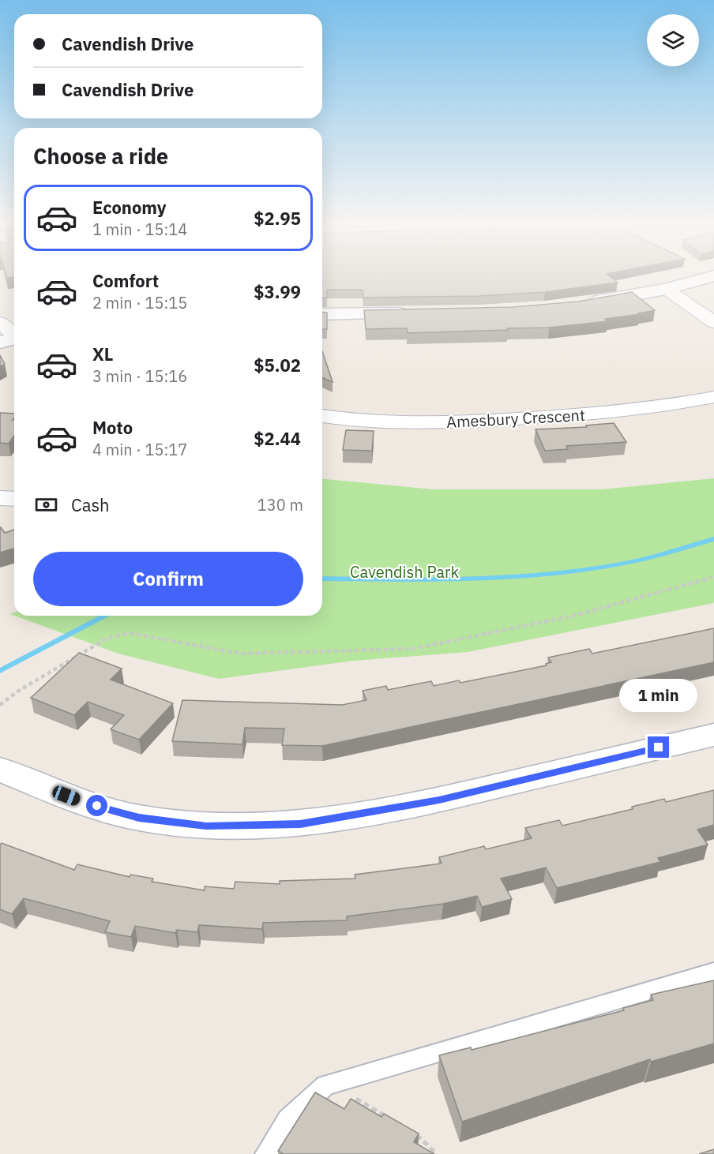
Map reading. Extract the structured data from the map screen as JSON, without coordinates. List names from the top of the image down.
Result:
{
  "streets": {
    "street": ["Amesbury Crescent"]
  },
  "parks": ["Cavendish Park"],
  "page": {
    "banner": ["Cavendish Drive", "Cavendish Drive"],
    "heading": "Choose a ride",
    "list": [
      {
        "name": "Economy",
        "note": "1 min · 15:14",
        "value": "$2.95"
      },
      {
        "name": "Comfort",
        "note": "2 min · 15:15",
        "value": "$3.99"
      },
      {
        "name": "XL",
        "note": "3 min · 15:16",
        "value": "$5.02"
      },
      {
        "name": "Moto",
        "note": "4 min · 15:17",
        "value": "$2.44"
      }
    ],
    "pay": ["Cash", "130 m"],
    "buttons": "Confirm",
    "bubble": "1 min"
  }
}
